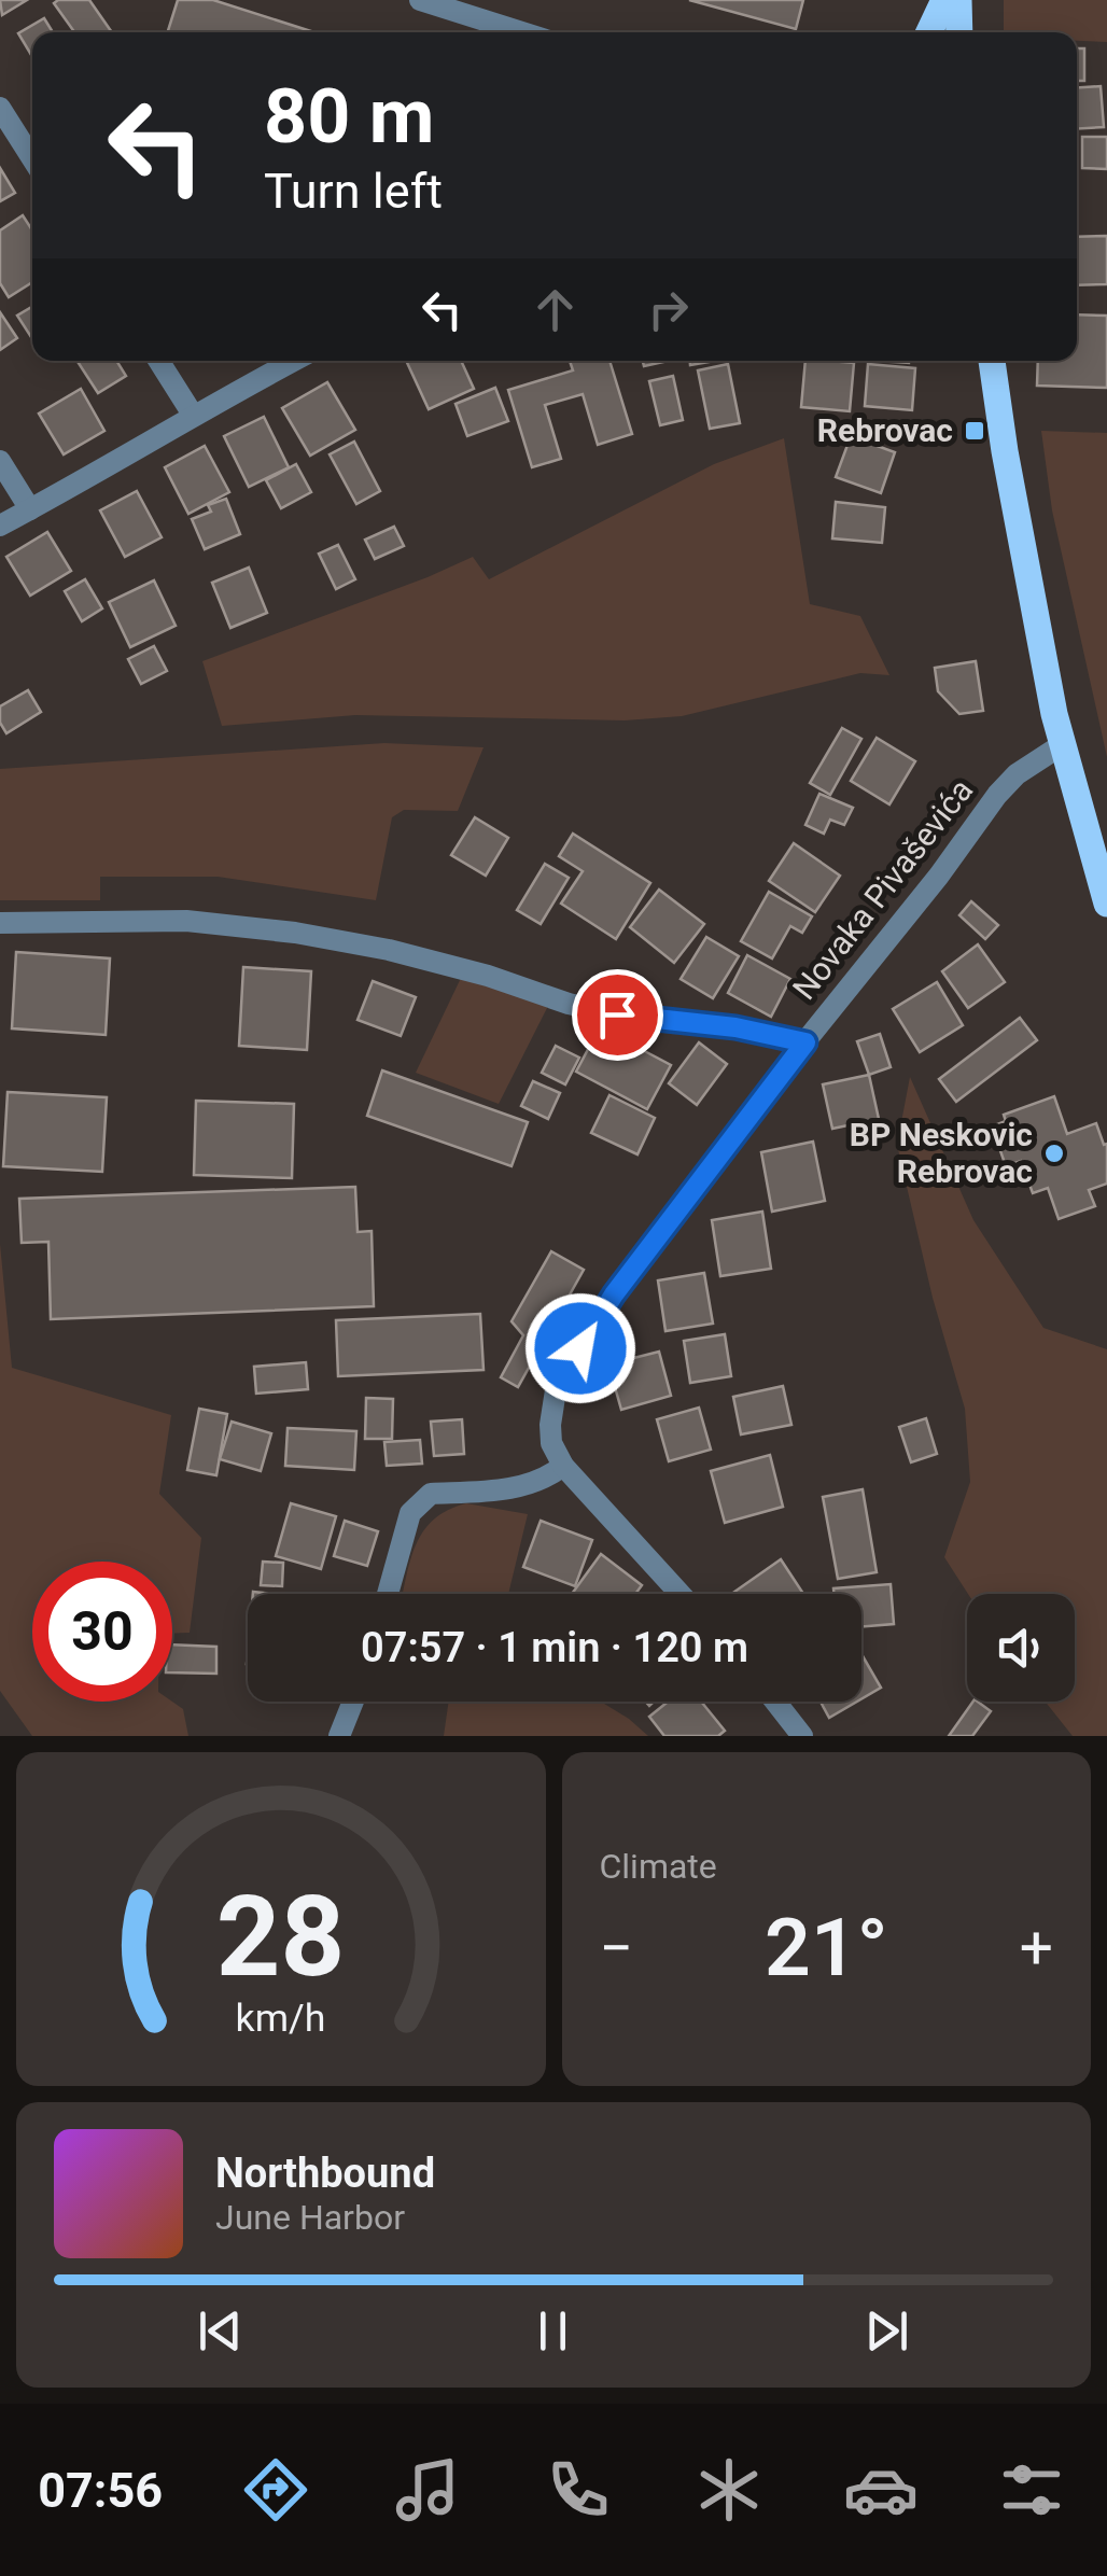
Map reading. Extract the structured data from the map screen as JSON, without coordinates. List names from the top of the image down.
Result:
{
  "streets": {
    "street": ["Novaka Pivaševića"]
  },
  "places": {
    "transit": ["Rebrovac"],
    "other": ["BP Neskovic Rebrovac"]
  },
  "page": {
    "turn": ["80 m", "Turn left"],
    "limit": "30",
    "trip": "07:57 · 1 min · 120 m",
    "tile": "Climate",
    "heat": ["−", "21°", "+"],
    "song": ["Northbound", "June Harbor"],
    "tabs": "07:56",
    "gauge": ["28", "km/h"]
  }
}
